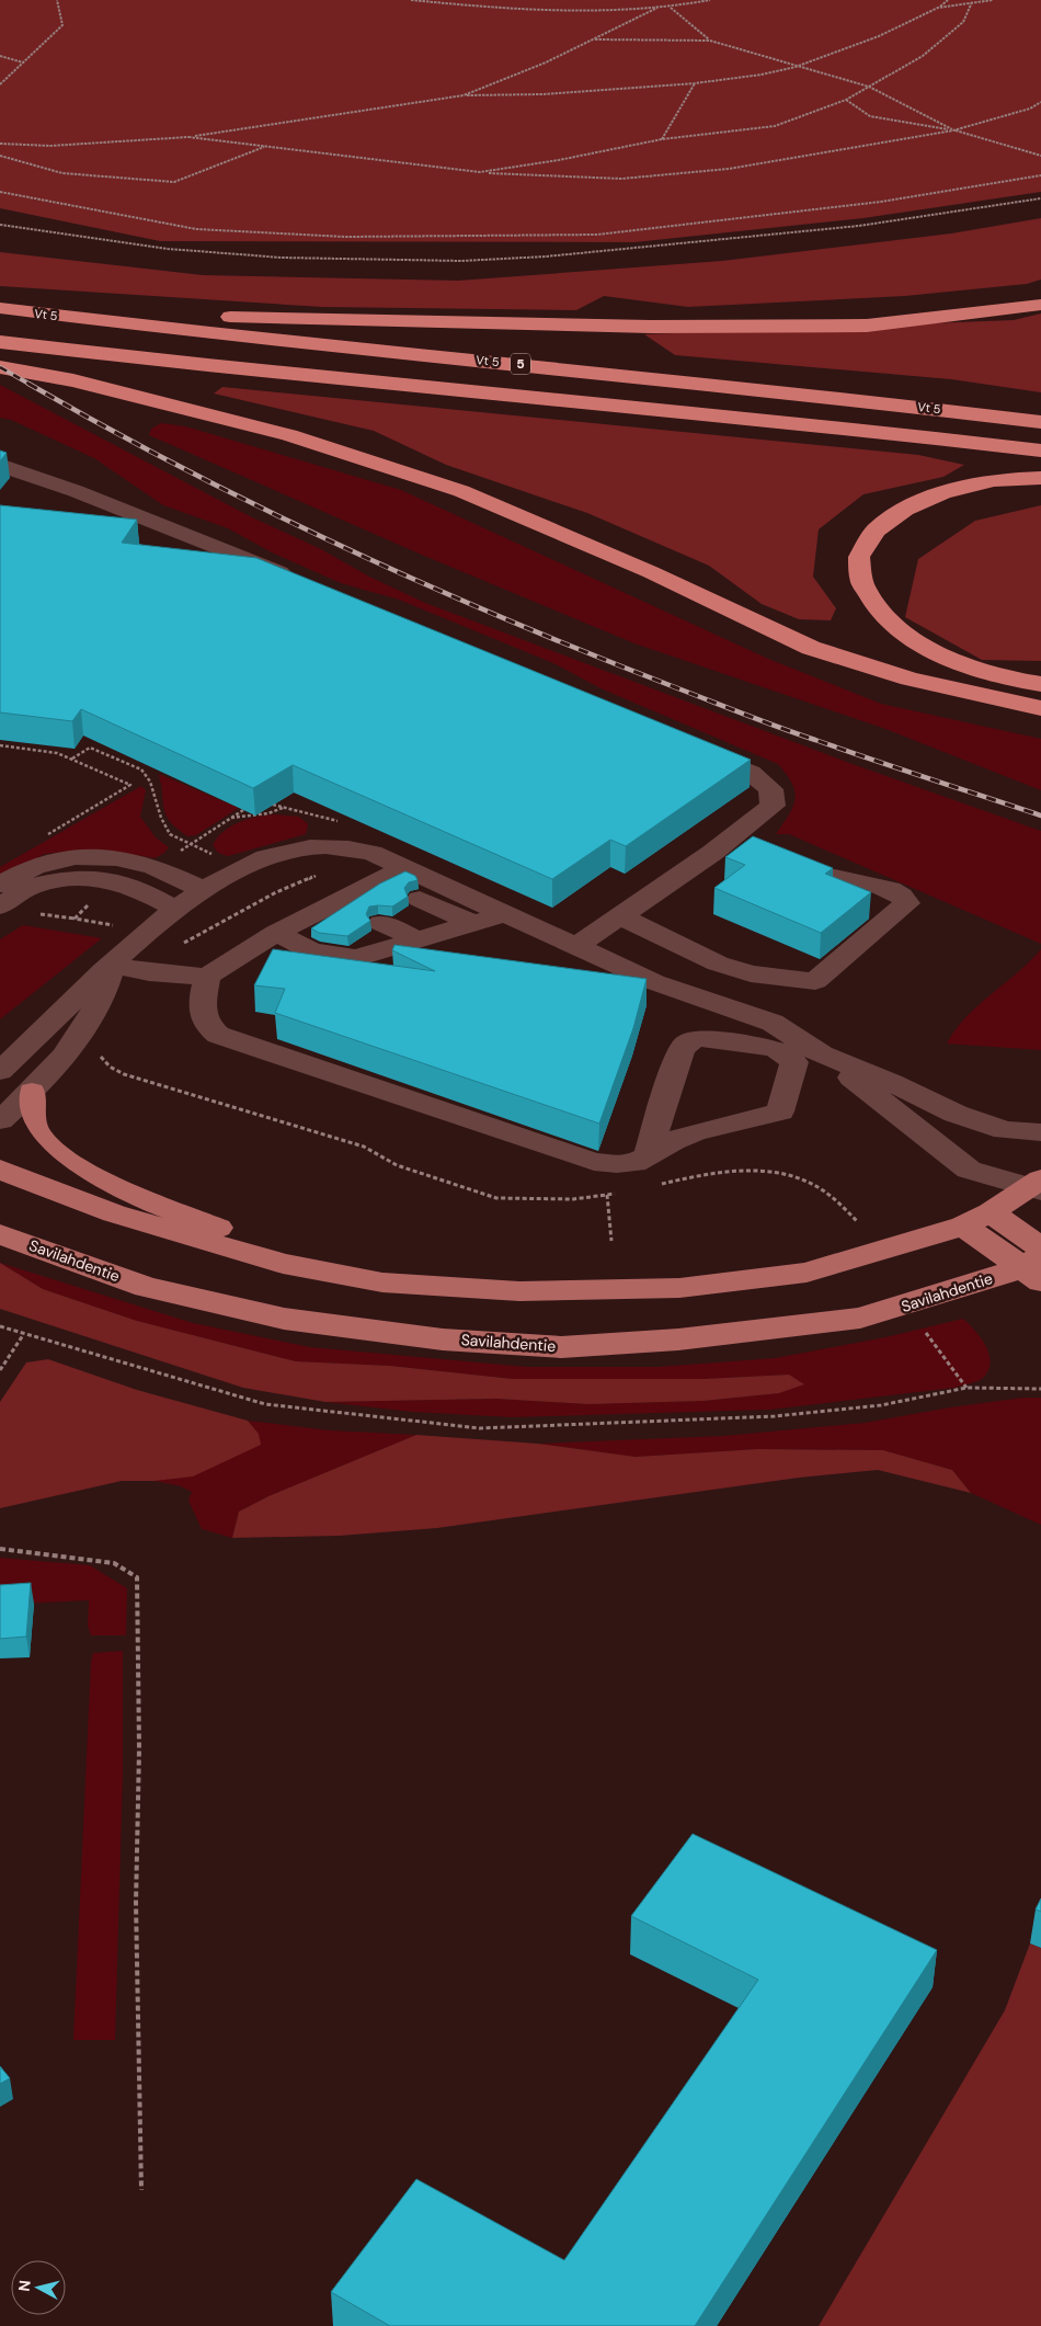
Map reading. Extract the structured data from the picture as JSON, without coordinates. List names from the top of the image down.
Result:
{
  "streets": {
    "highway": ["Vt 5", "5"],
    "main road": ["Savilahdentie"]
  },
  "north": "left"
}
